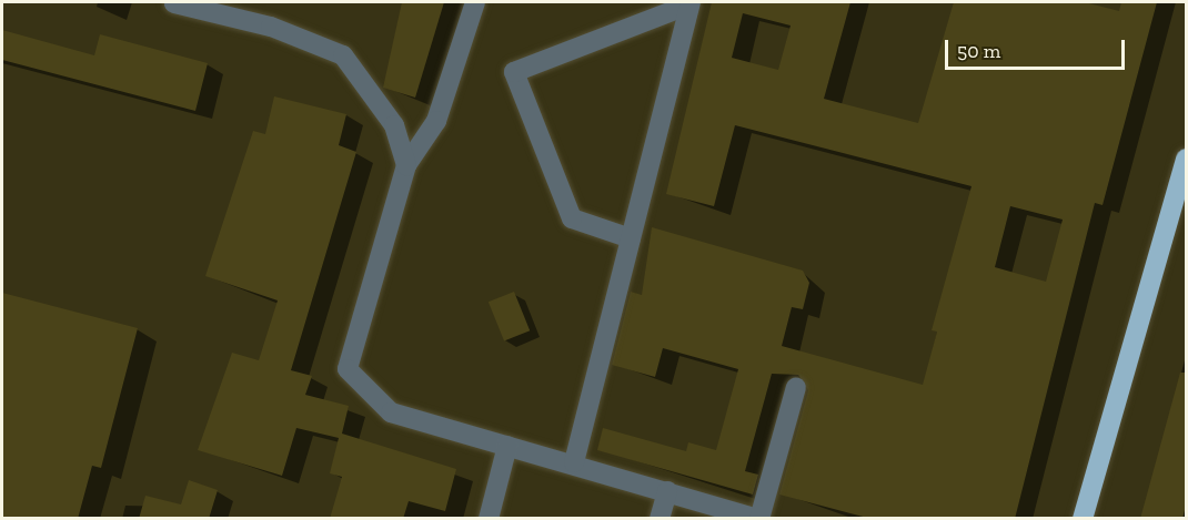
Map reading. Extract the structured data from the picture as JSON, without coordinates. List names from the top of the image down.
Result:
{
  "scale_bar": "50 m"
}
